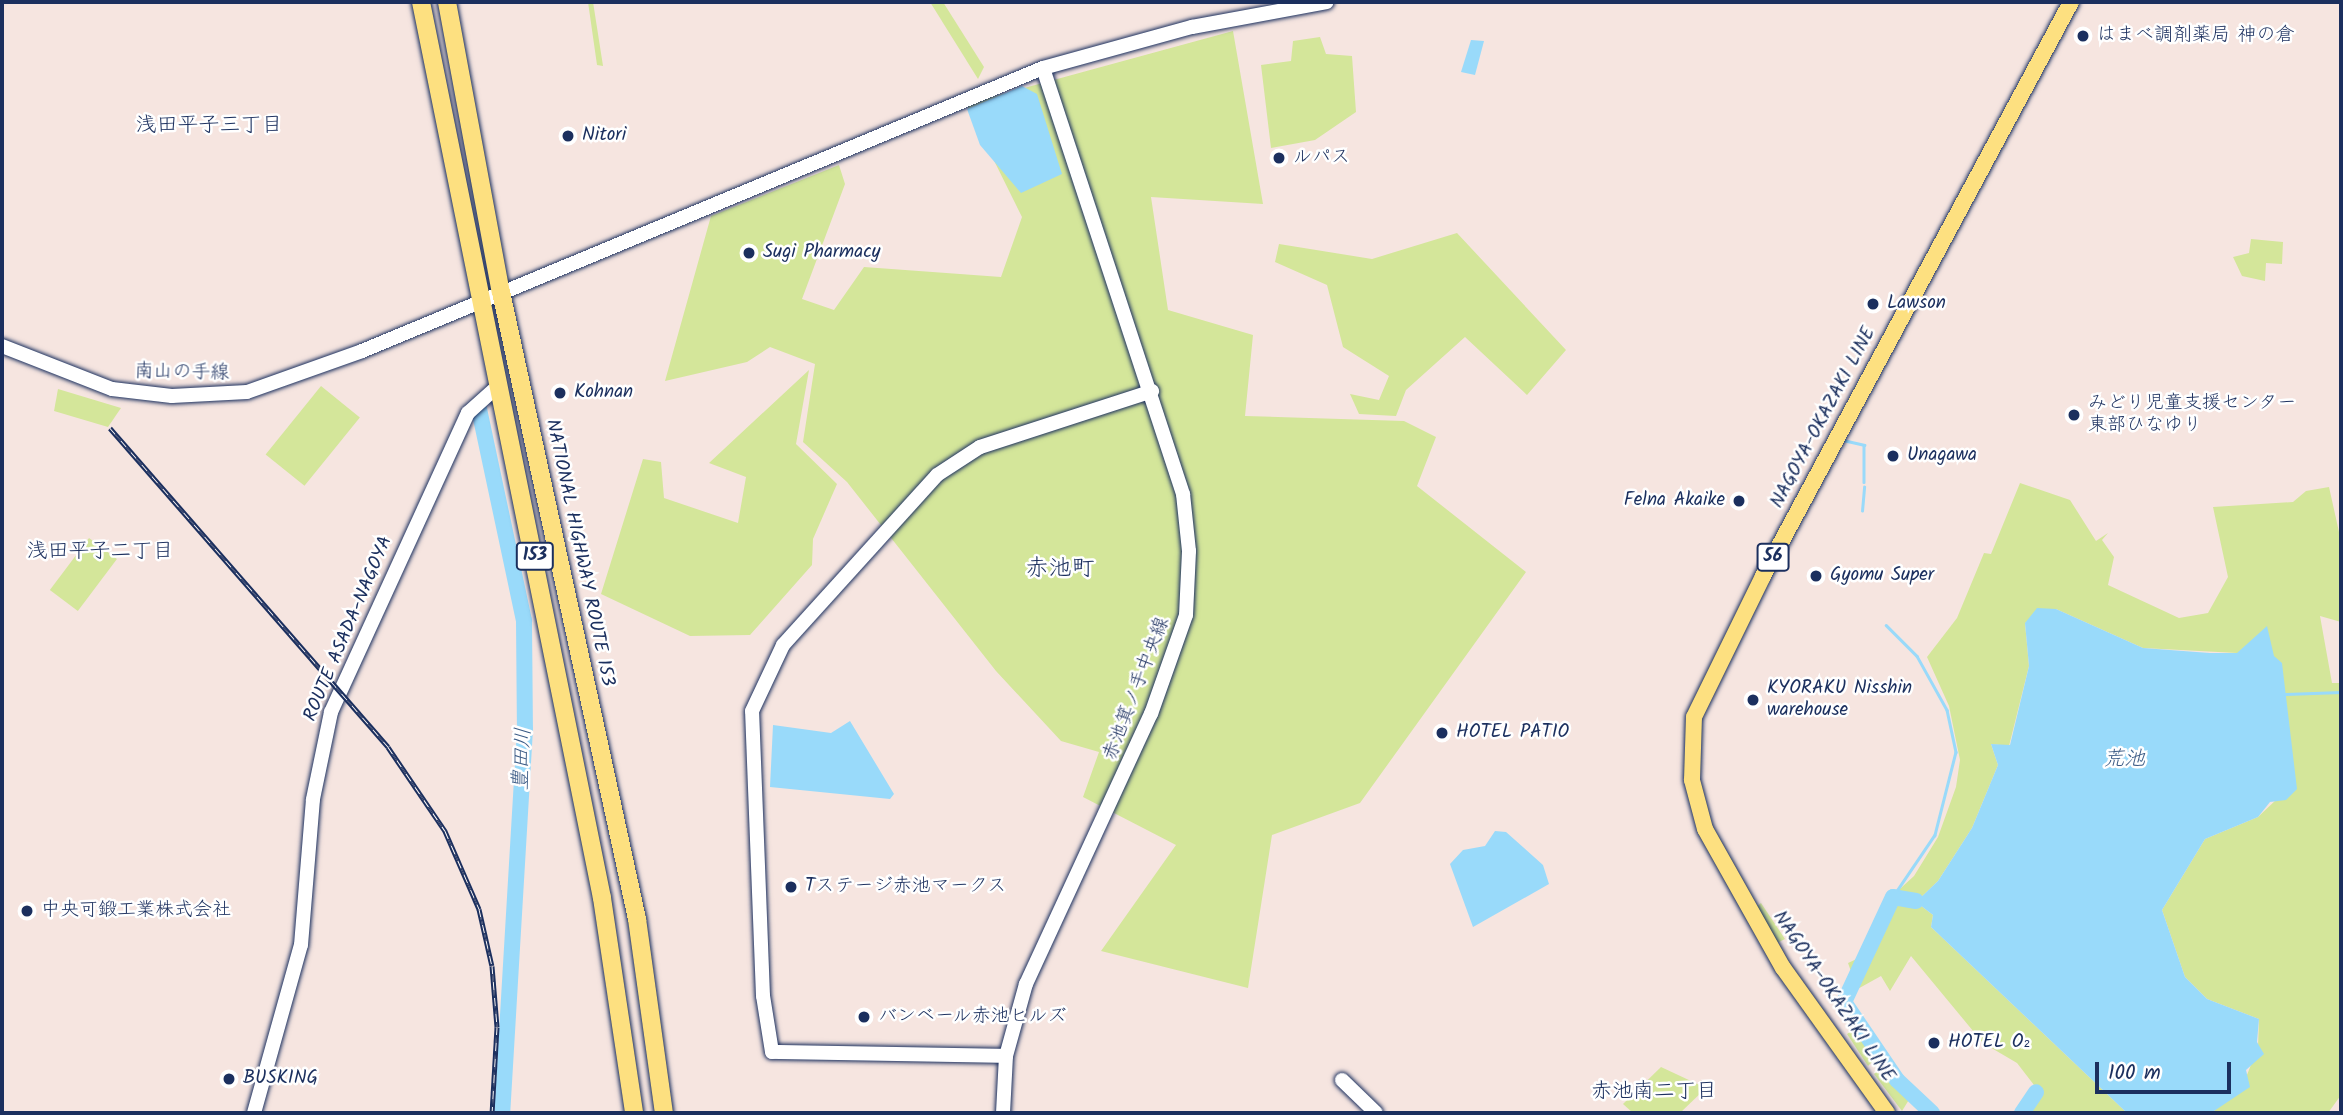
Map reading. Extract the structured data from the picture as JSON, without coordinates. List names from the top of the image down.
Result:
{
  "streets": {
    "highway": ["NATIONAL HIGHWAY ROUTE 153", "153"],
    "main road": ["NAGOYA-OKAZAKI LINE", "56"],
    "street": ["南山の手線", "ROUTE ASADA-NAGOYA", "赤池箕ノ手中央線"]
  },
  "crossings": [
    ["南山の手線", "NATIONAL HIGHWAY ROUTE 153"],
    ["南山の手線", "153"],
    ["南山の手線", "赤池箕ノ手中央線"],
    ["153", "ROUTE ASADA-NAGOYA"]
  ],
  "districts": [
    "浅田平子三丁目",
    "浅田平子二丁目",
    "赤池町",
    "赤池南二丁目"
  ],
  "water": ["豊田川", "荒池"],
  "places": [
    "はまべ調剤薬局 神の倉",
    "Nitori",
    "ルパス",
    "Sugi Pharmacy",
    "Lawson",
    "Kohnan",
    "みどり児童支援センター 東部ひなゆり",
    "Unagawa",
    "Felna Akaike",
    "Gyomu Super",
    "KYORAKU Nisshin warehouse",
    "HOTEL PATIO",
    "Tステージ赤池マークス",
    "中央可鍛工業株式会社",
    "バンベール赤池ヒルズ",
    "HOTEL O₂",
    "BUSKING"
  ],
  "scale_bar": "100 m"
}
